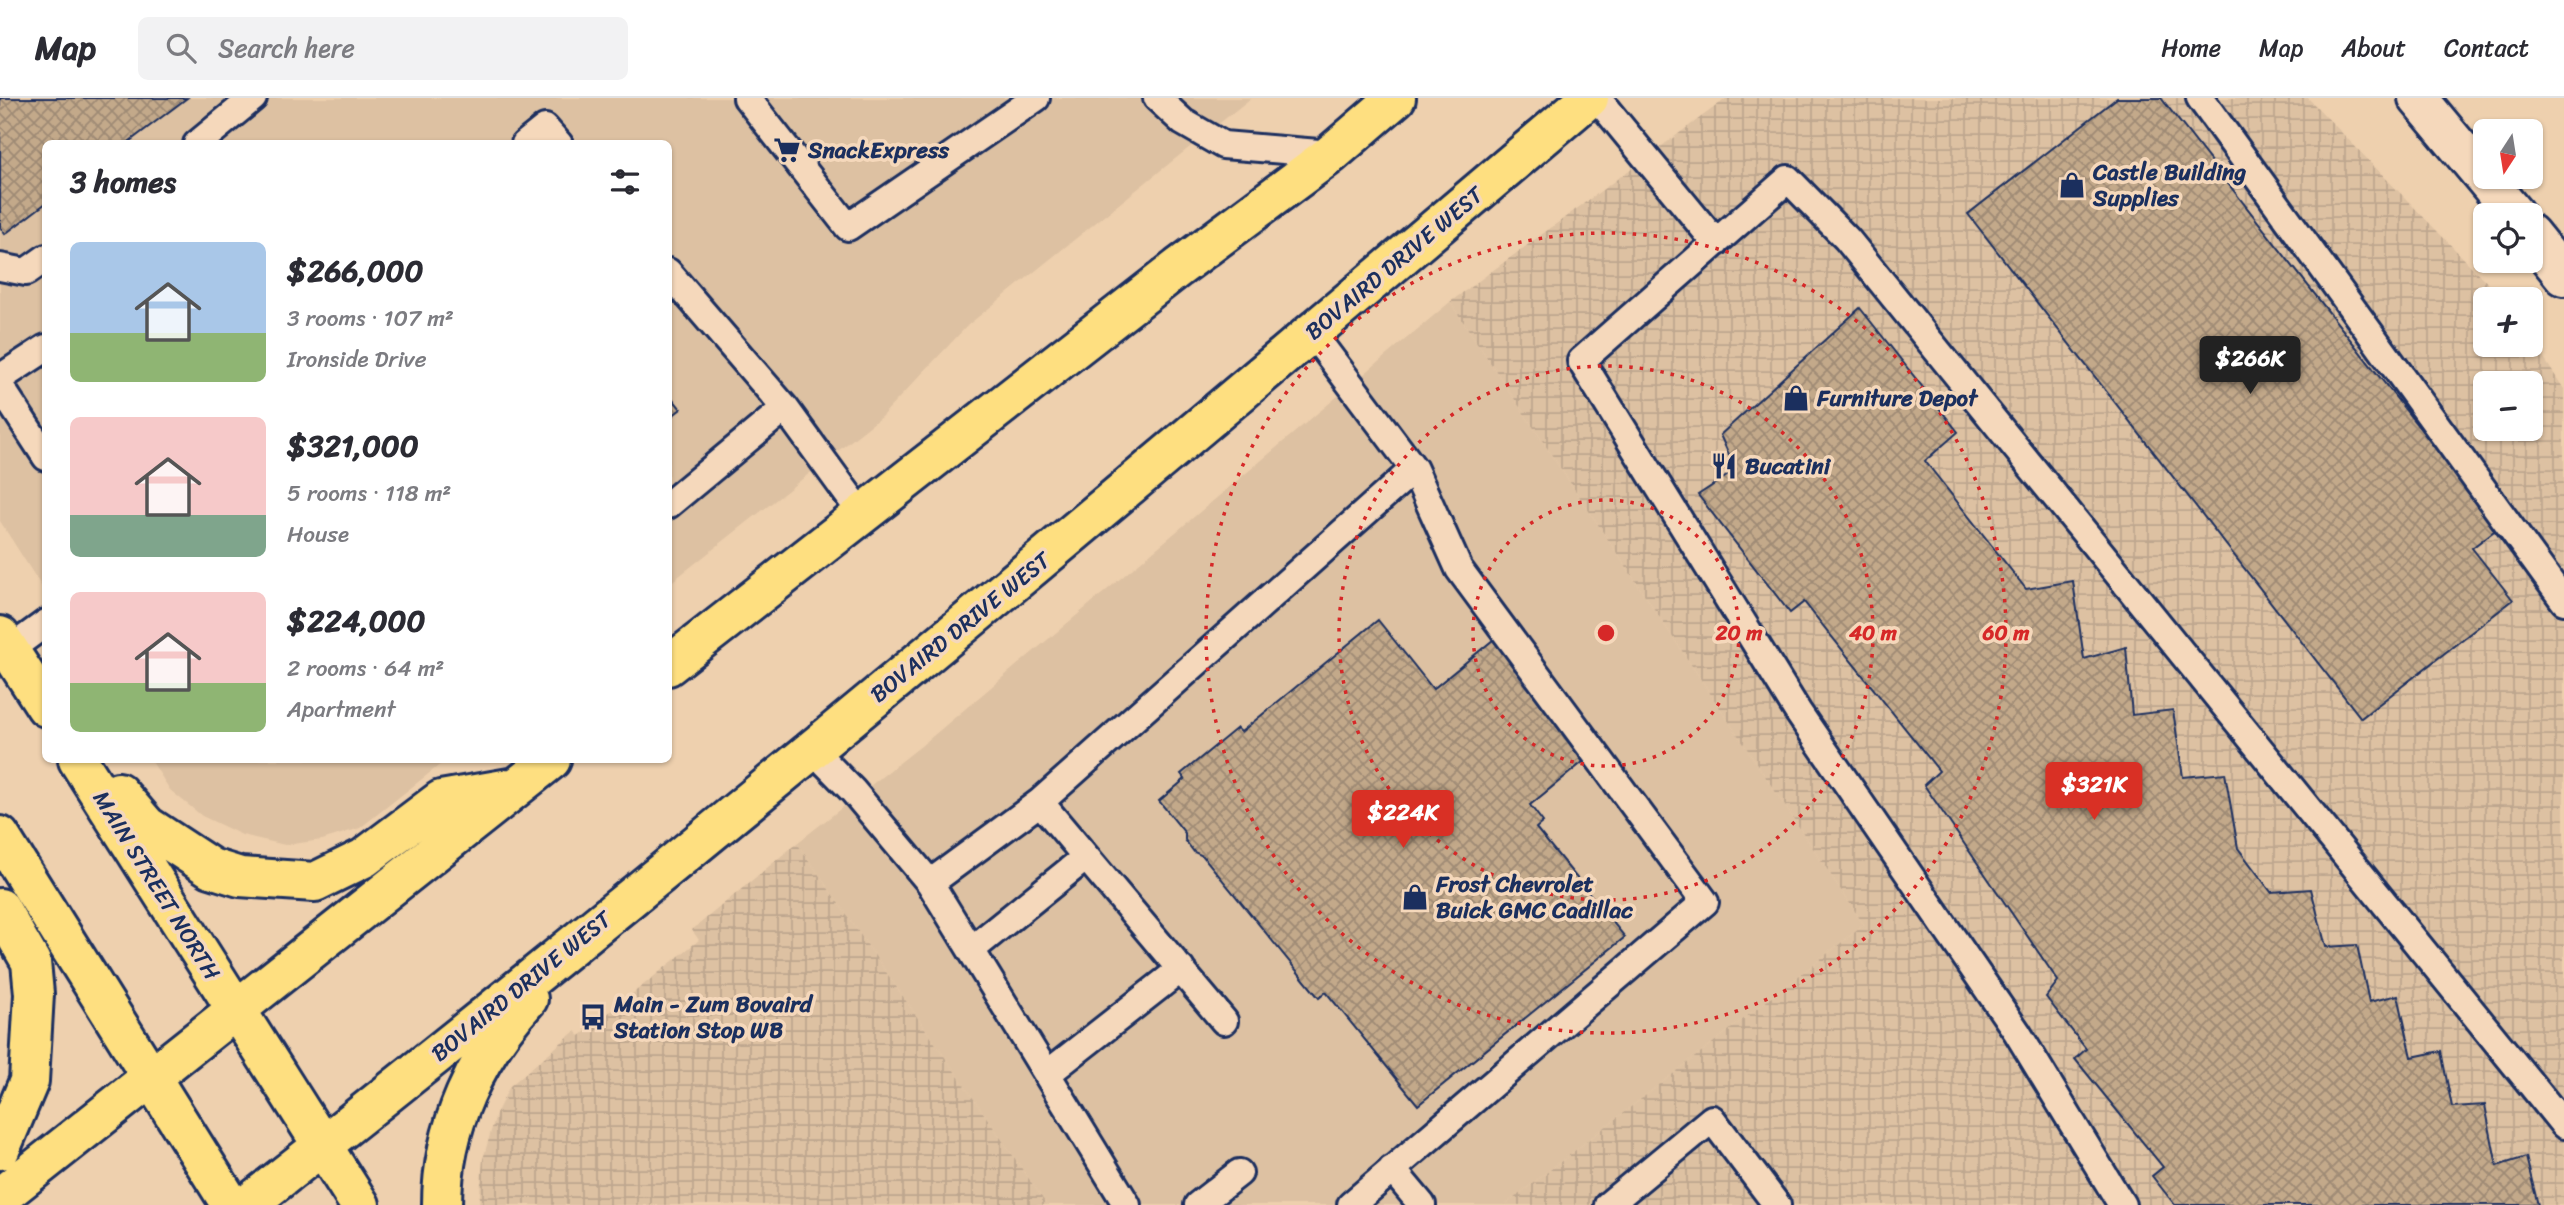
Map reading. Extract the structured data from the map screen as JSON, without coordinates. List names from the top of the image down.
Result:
{
  "streets": {
    "main road": ["BOVAIRD DRIVE WEST", "MAIN STREET NORTH"]
  },
  "crossings": [
    ["BOVAIRD DRIVE WEST", "MAIN STREET NORTH"]
  ],
  "places": {
    "supermarket": ["SnackExpress"],
    "shop": ["Castle Building Supplies", "Furniture Depot", "Frost Chevrolet Buick GMC Cadillac"],
    "restaurant": ["Bucatini"],
    "bus stop": ["Main - Zum Bovaird Station Stop WB"]
  },
  "north": "bottom",
  "page": {
    "header": "Map",
    "search": "Search here",
    "nav": [
      "Home",
      "Map",
      "About",
      "Contact"
    ],
    "map_buttons": ["+", "−"],
    "heading": "3 homes",
    "list": [
      {
        "name": "$266,000",
        "note": "3 rooms · 107 m² · Ironside Drive"
      },
      {
        "name": "$321,000",
        "note": "5 rooms · 118 m² · House"
      },
      {
        "name": "$224,000",
        "note": "2 rooms · 64 m² · Apartment"
      }
    ],
    "price": ["$266K", "$321K", "$224K"]
  },
  "rings": ["20 m", "40 m", "60 m"]
}
